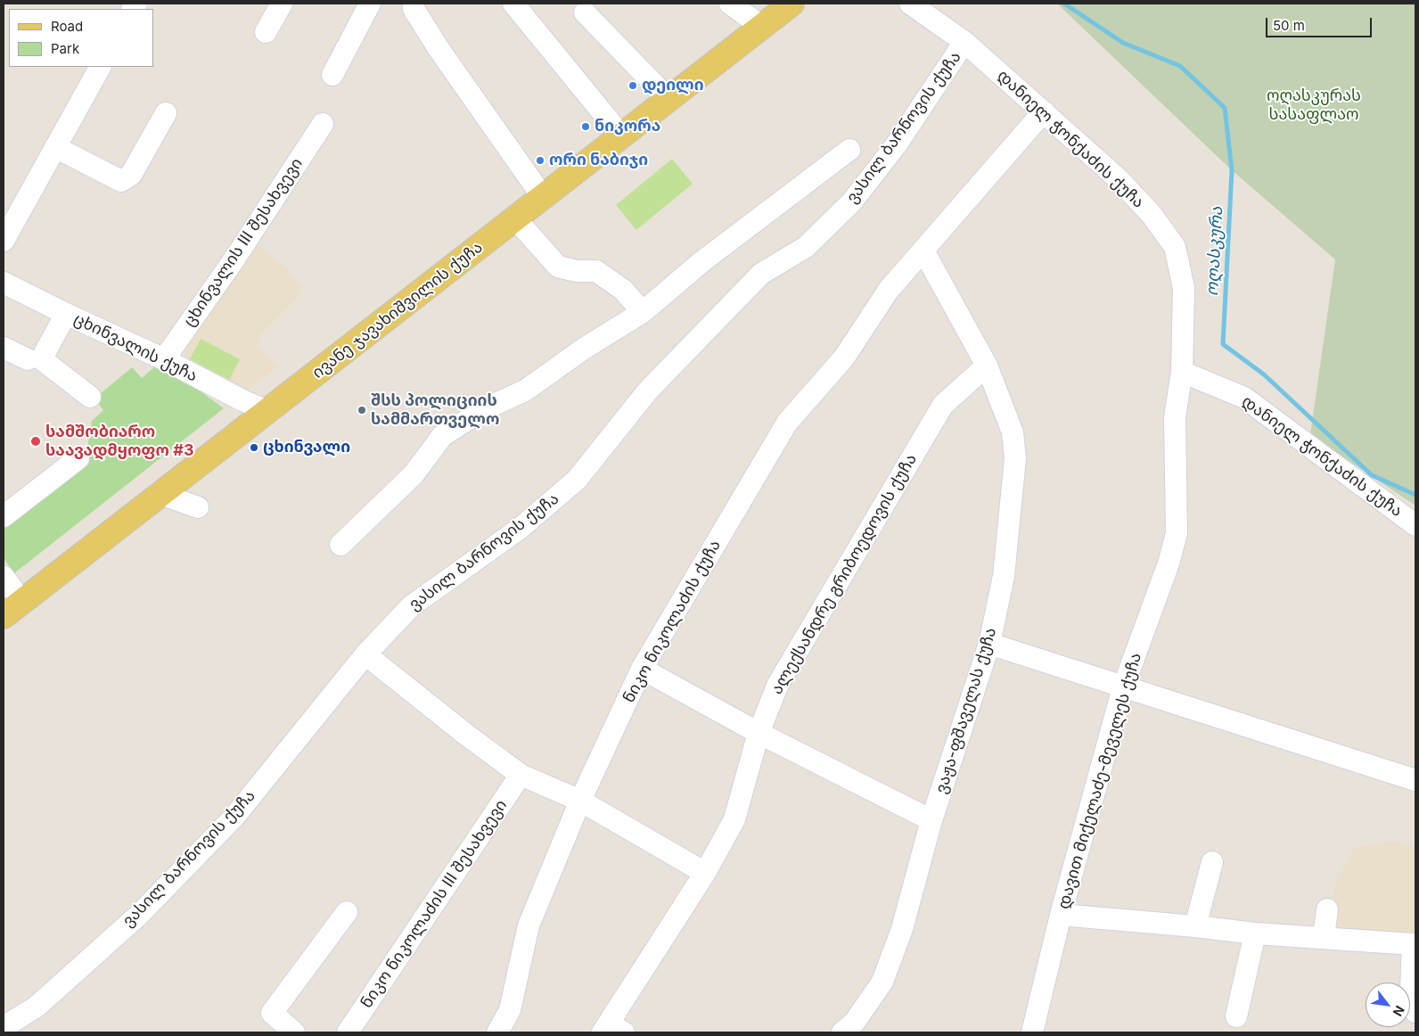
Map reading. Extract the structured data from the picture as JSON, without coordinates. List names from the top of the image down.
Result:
{
  "streets": {
    "main road": ["ივანე ჯავახიშვილის ქუჩა"],
    "street": [
      "ვასილ ბარნოვის ქუჩა",
      "დანიელ ჭონქაძის ქუჩა",
      "ცხინვალის III შესახვევი",
      "ცხინვალის ქუჩა",
      "ალექსანდრე გრიბოედოვის ქუჩა",
      "ნიკო ნიკოლაძის ქუჩა",
      "ვაჟა-ფშაველას ქუჩა",
      "დავით მიქელაძე-მეველეს ქუჩა",
      "ნიკო ნიკოლაძის III შესახვევი"
    ]
  },
  "crossings": [
    ["ვასილ ბარნოვის ქუჩა", "დანიელ ჭონქაძის ქუჩა"],
    ["დანიელ ჭონქაძის ქუჩა", "დავით მიქელაძე-მეველეს ქუჩა"],
    ["ცხინვალის III შესახვევი", "ცხინვალის ქუჩა"],
    ["ივანე ჯავახიშვილის ქუჩა", "ცხინვალის ქუჩა"],
    ["ალექსანდრე გრიბოედოვის ქუჩა", "ვაჟა-ფშაველას ქუჩა"],
    ["ნიკო ნიკოლაძის ქუჩა", "ვაჟა-ფშაველას ქუჩა"]
  ],
  "water": ["ოღასკურა"],
  "parks": ["ოღასკურას სასაფლაო"],
  "places": [
    "დეილი",
    "ნიკორა",
    "ორი ნაბიჯი",
    "შსს პოლიციის სამმართველო",
    "სამშობიარო საავადმყოფო #3",
    "ცხინვალი"
  ],
  "legend": ["Road", "Park"],
  "scale_bar": "50 m",
  "north": "bottom right"
}
